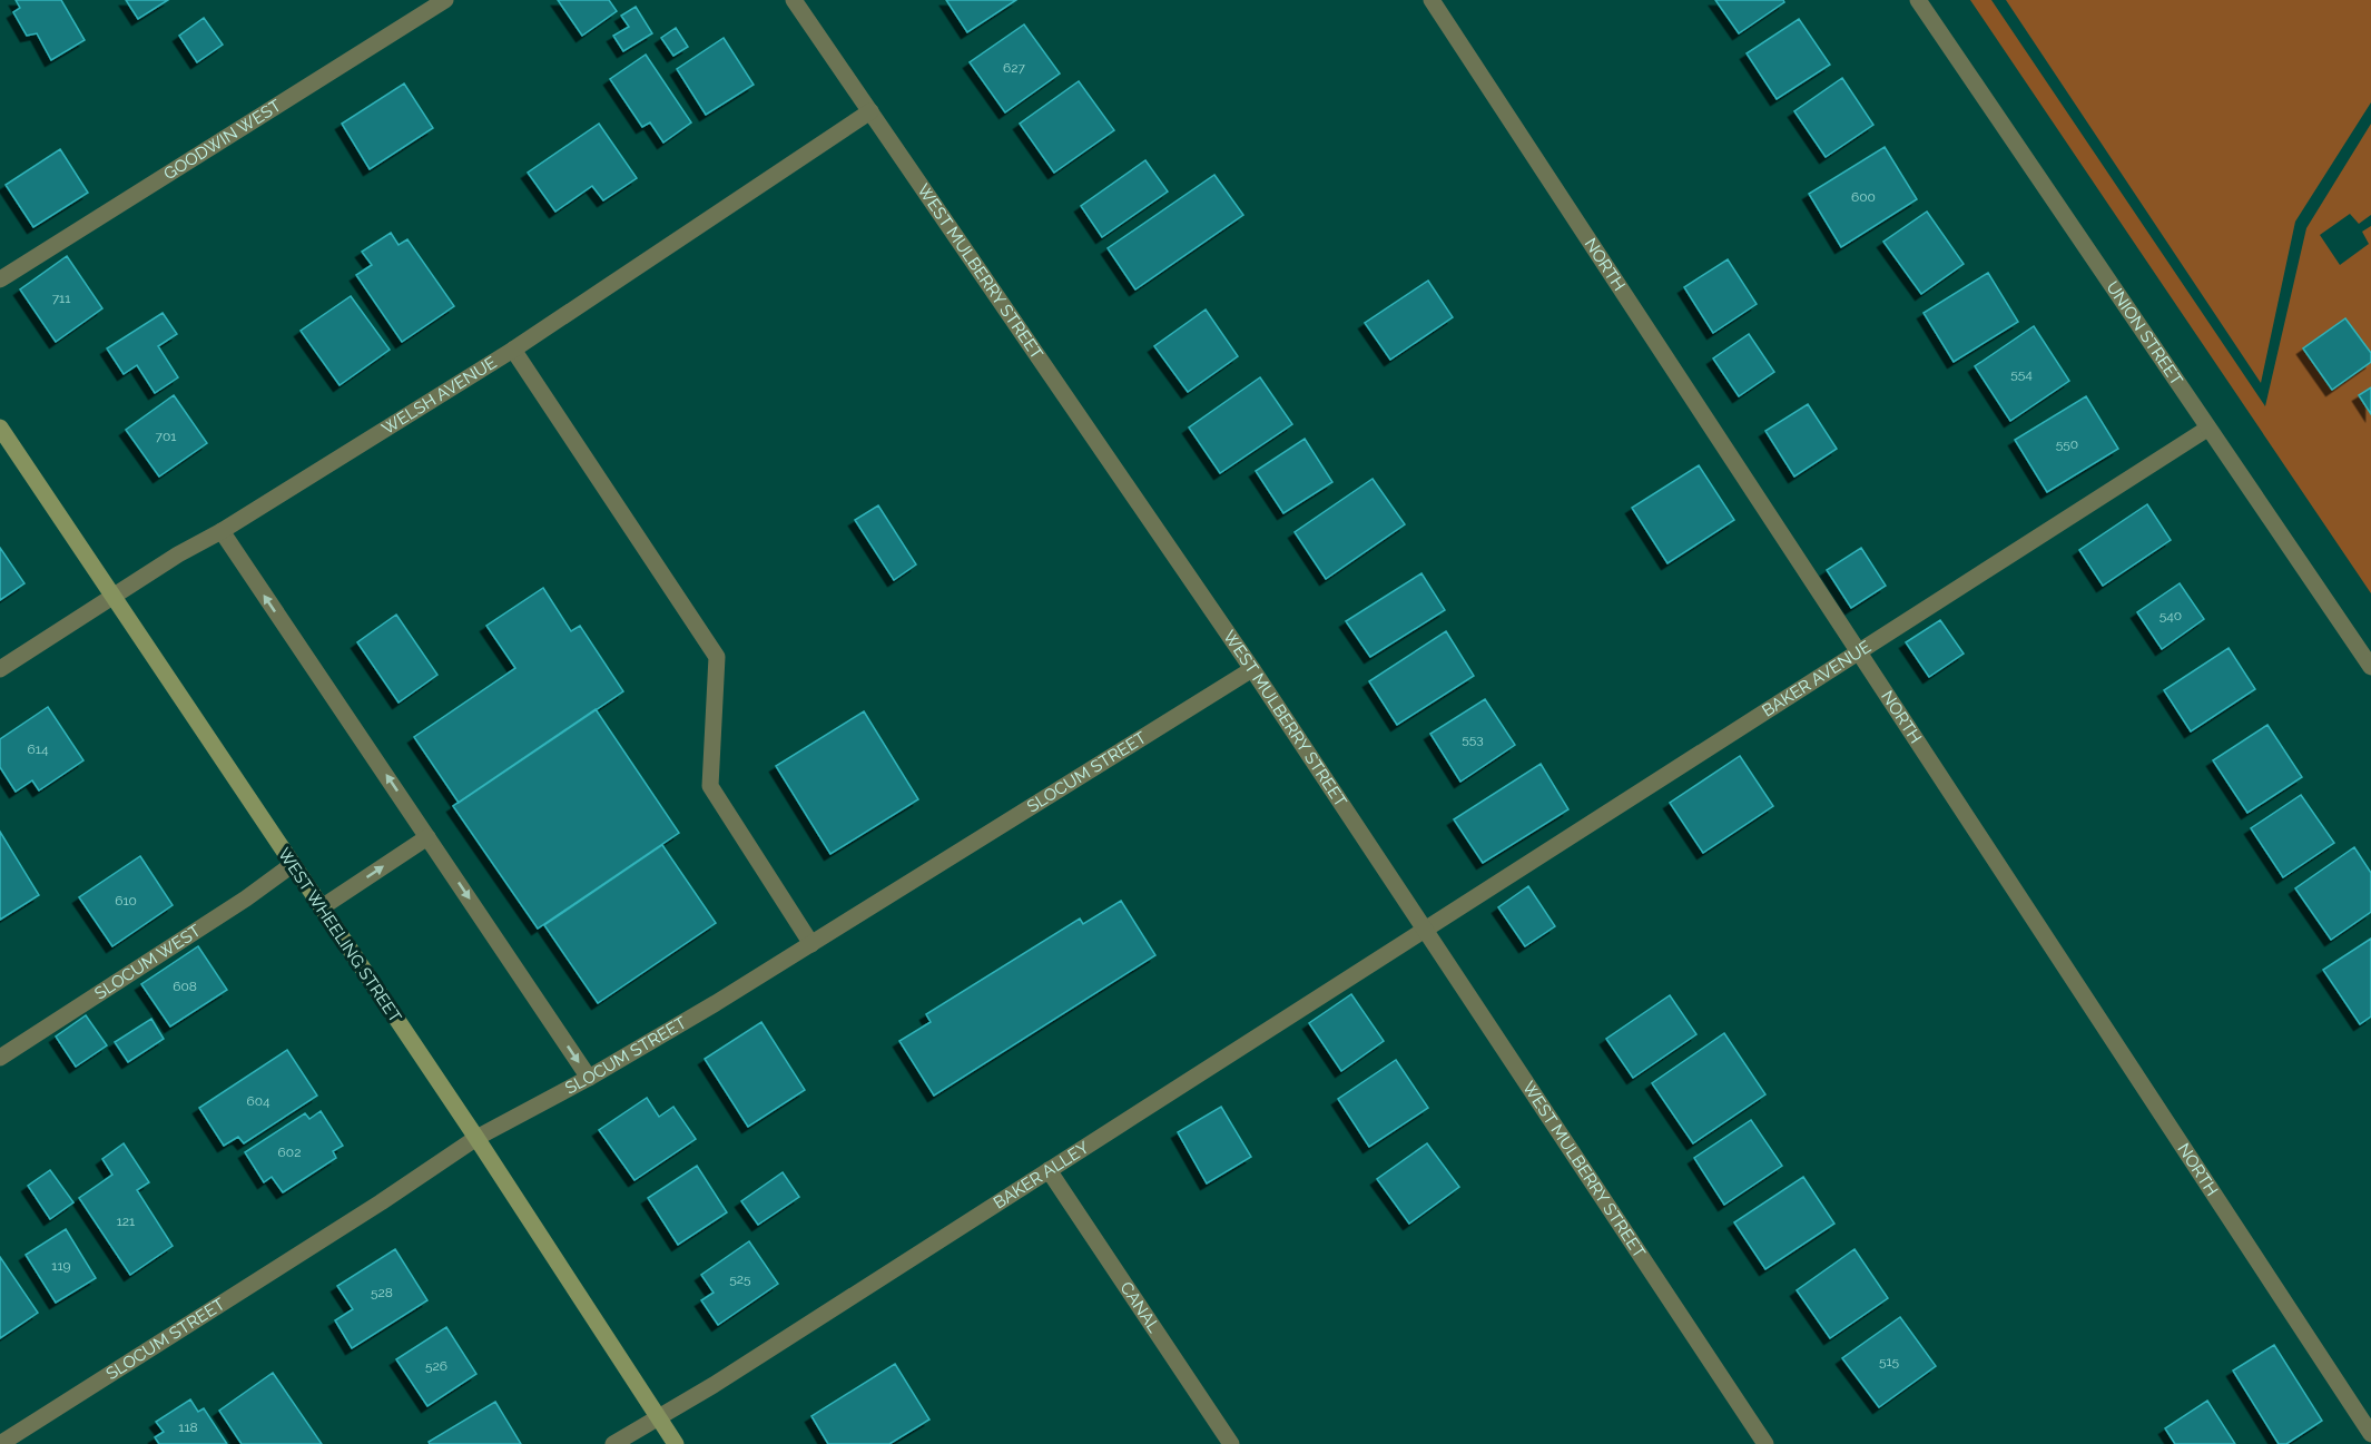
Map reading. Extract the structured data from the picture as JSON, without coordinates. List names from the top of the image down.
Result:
{
  "streets": {
    "street": [
      "GOODWIN WEST",
      "NORTH",
      "WEST MULBERRY STREET",
      "UNION STREET",
      "WELSH AVENUE",
      "BAKER AVENUE",
      "SLOCUM STREET",
      "WEST WHEELING STREET",
      "SLOCUM WEST",
      "BAKER ALLEY",
      "CANAL"
    ]
  },
  "crossings": [
    ["NORTH", "BAKER AVENUE"],
    ["WEST MULBERRY STREET", "WELSH AVENUE"],
    ["WEST MULBERRY STREET", "BAKER AVENUE"],
    ["WEST MULBERRY STREET", "SLOCUM STREET"],
    ["WEST MULBERRY STREET", "BAKER ALLEY"],
    ["UNION STREET", "BAKER AVENUE"],
    ["WELSH AVENUE", "WEST WHEELING STREET"],
    ["BAKER AVENUE", "BAKER ALLEY"],
    ["SLOCUM STREET", "WEST WHEELING STREET"],
    ["WEST WHEELING STREET", "SLOCUM WEST"],
    ["WEST WHEELING STREET", "BAKER ALLEY"],
    ["BAKER ALLEY", "CANAL"]
  ],
  "house_numbers": [
    "627",
    "600",
    "711",
    "554",
    "701",
    "550",
    "540",
    "553",
    "614",
    "610",
    "608",
    "604",
    "602",
    "121",
    "119",
    "525",
    "528",
    "515",
    "526",
    "118"
  ]
}
